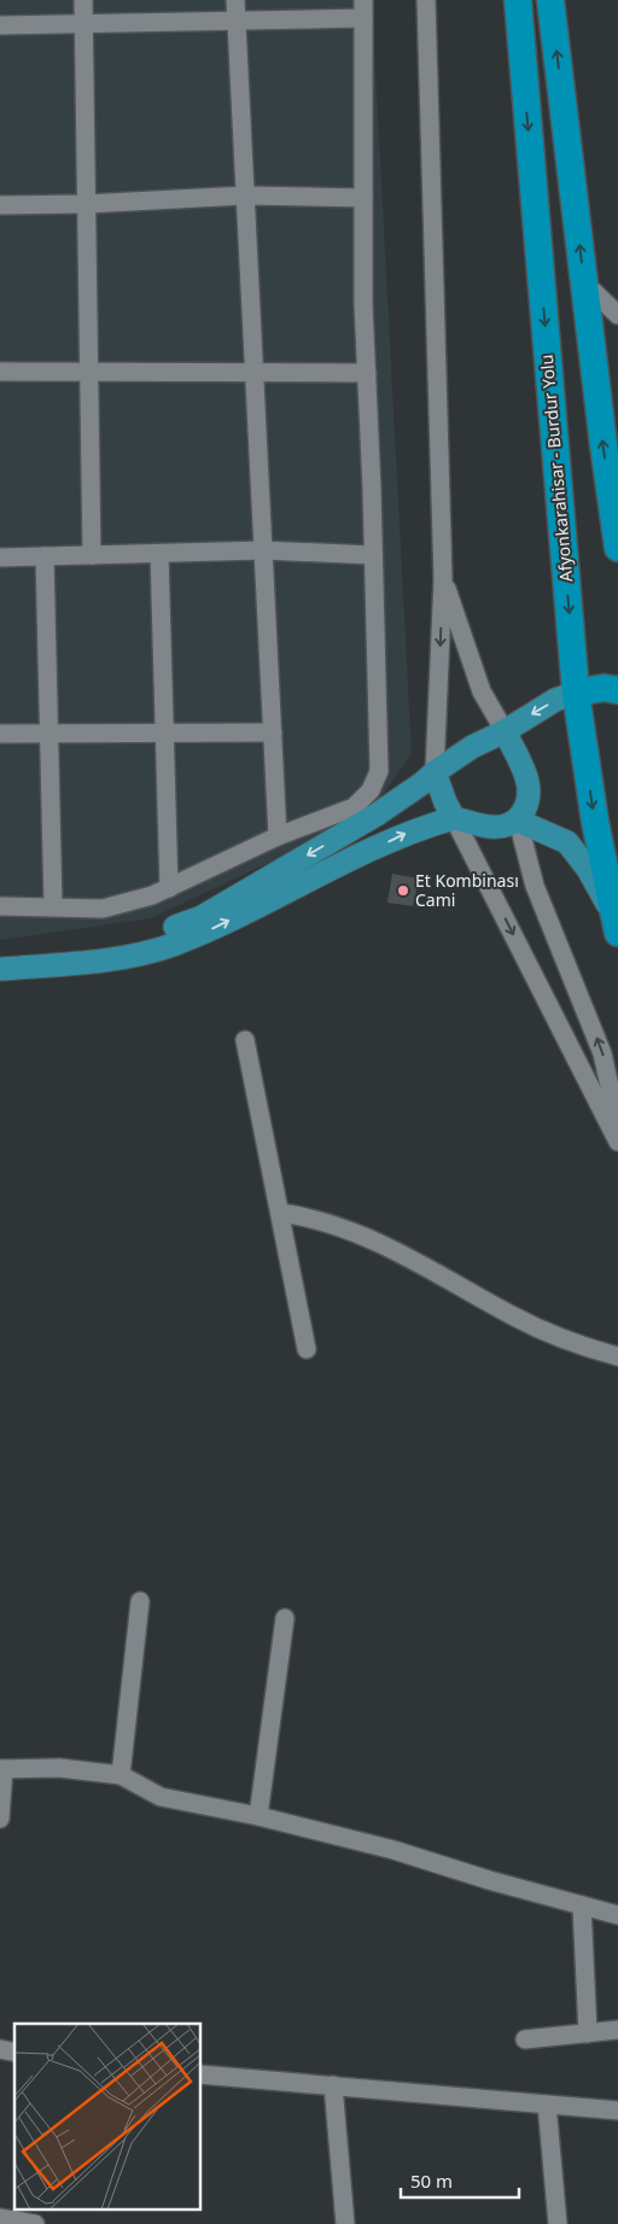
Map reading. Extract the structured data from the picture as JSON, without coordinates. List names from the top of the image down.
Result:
{
  "streets": {
    "highway": ["Afyonkarahisar - Burdur Yolu"]
  },
  "places": ["Et Kombinası Cami"],
  "scale_bar": "50 m"
}
